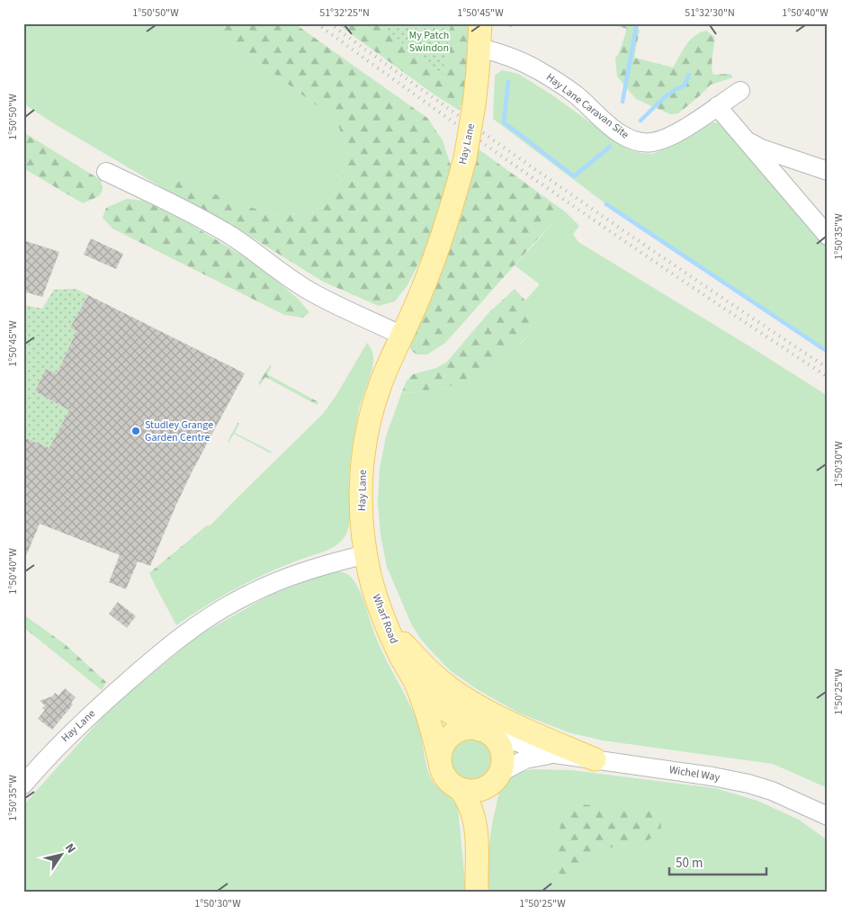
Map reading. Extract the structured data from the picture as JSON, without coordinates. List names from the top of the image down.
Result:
{
  "streets": {
    "main road": ["Hay Lane", "Wharf Road"],
    "street": ["Hay Lane Caravan Site", "Wichel Way"]
  },
  "crossings": [
    ["Hay Lane Caravan Site", "Hay Lane"],
    ["Hay Lane", "Wharf Road"],
    ["Wharf Road", "Wichel Way"]
  ],
  "parks": ["My Patch Swindon"],
  "places": ["Studley Grange Garden Centre"],
  "scale_bar": "50 m",
  "north": "top right",
  "coordinates": [
    "1°50'50\"W",
    "51°32'25\"N",
    "1°50'45\"W",
    "51°32'30\"N",
    "1°50'40\"W",
    "1°50'35\"W",
    "1°50'30\"W",
    "1°50'25\"W"
  ]
}
